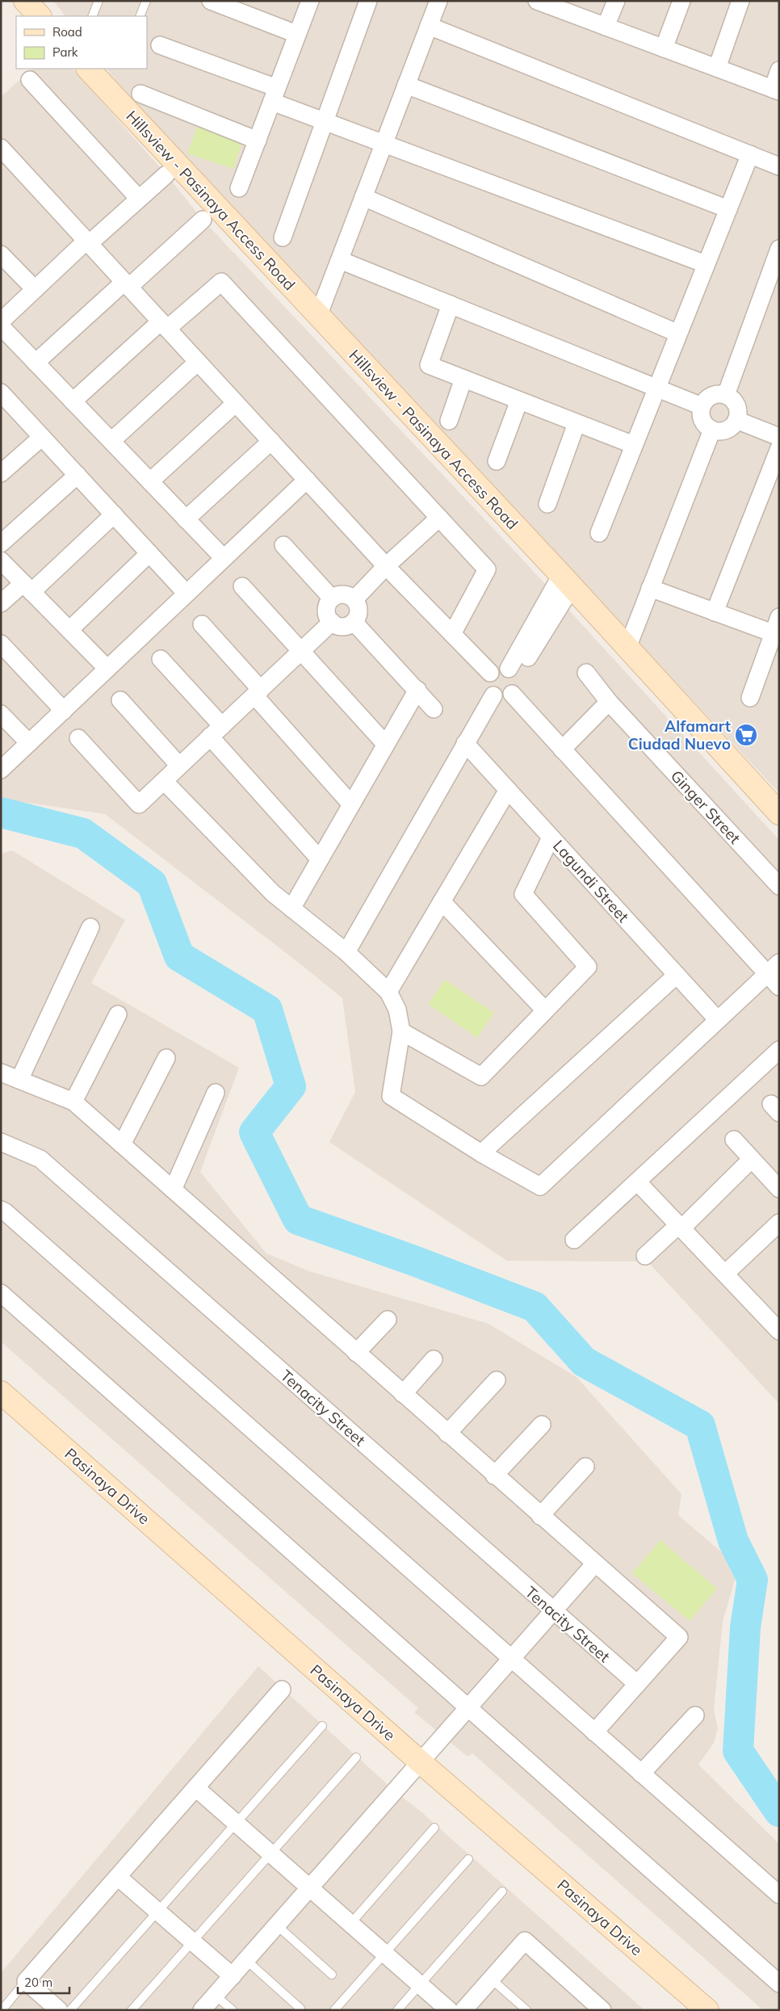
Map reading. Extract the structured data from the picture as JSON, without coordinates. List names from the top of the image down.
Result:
{
  "streets": {
    "street": [
      "Hillsview - Pasinaya Access Road",
      "Ginger Street",
      "Lagundi Street",
      "Tenacity Street",
      "Pasinaya Drive"
    ]
  },
  "places": {
    "supermarket": ["Alfamart Ciudad Nuevo"]
  },
  "legend": ["Road", "Park"],
  "scale_bar": "20 m"
}
